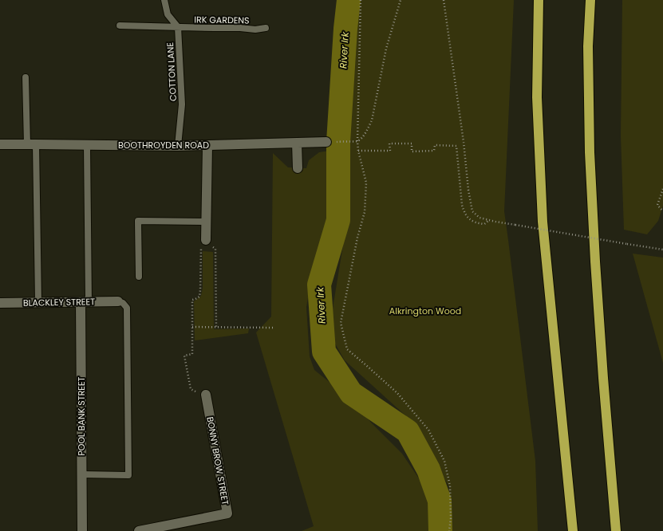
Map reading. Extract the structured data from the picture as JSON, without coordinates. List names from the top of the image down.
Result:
{
  "streets": {
    "street": [
      "BOOTHROYDEN ROAD",
      "BLACKLEY STREET",
      "POOL BANK STREET",
      "BONNY BROW STREET"
    ],
    "lane": ["IRK GARDENS", "COTTON LANE"]
  },
  "crossings": [
    ["IRK GARDENS", "COTTON LANE"],
    ["COTTON LANE", "BOOTHROYDEN ROAD"],
    ["BLACKLEY STREET", "POOL BANK STREET"]
  ],
  "water": ["River Irk"],
  "parks": ["Alkrington Wood"]
}
